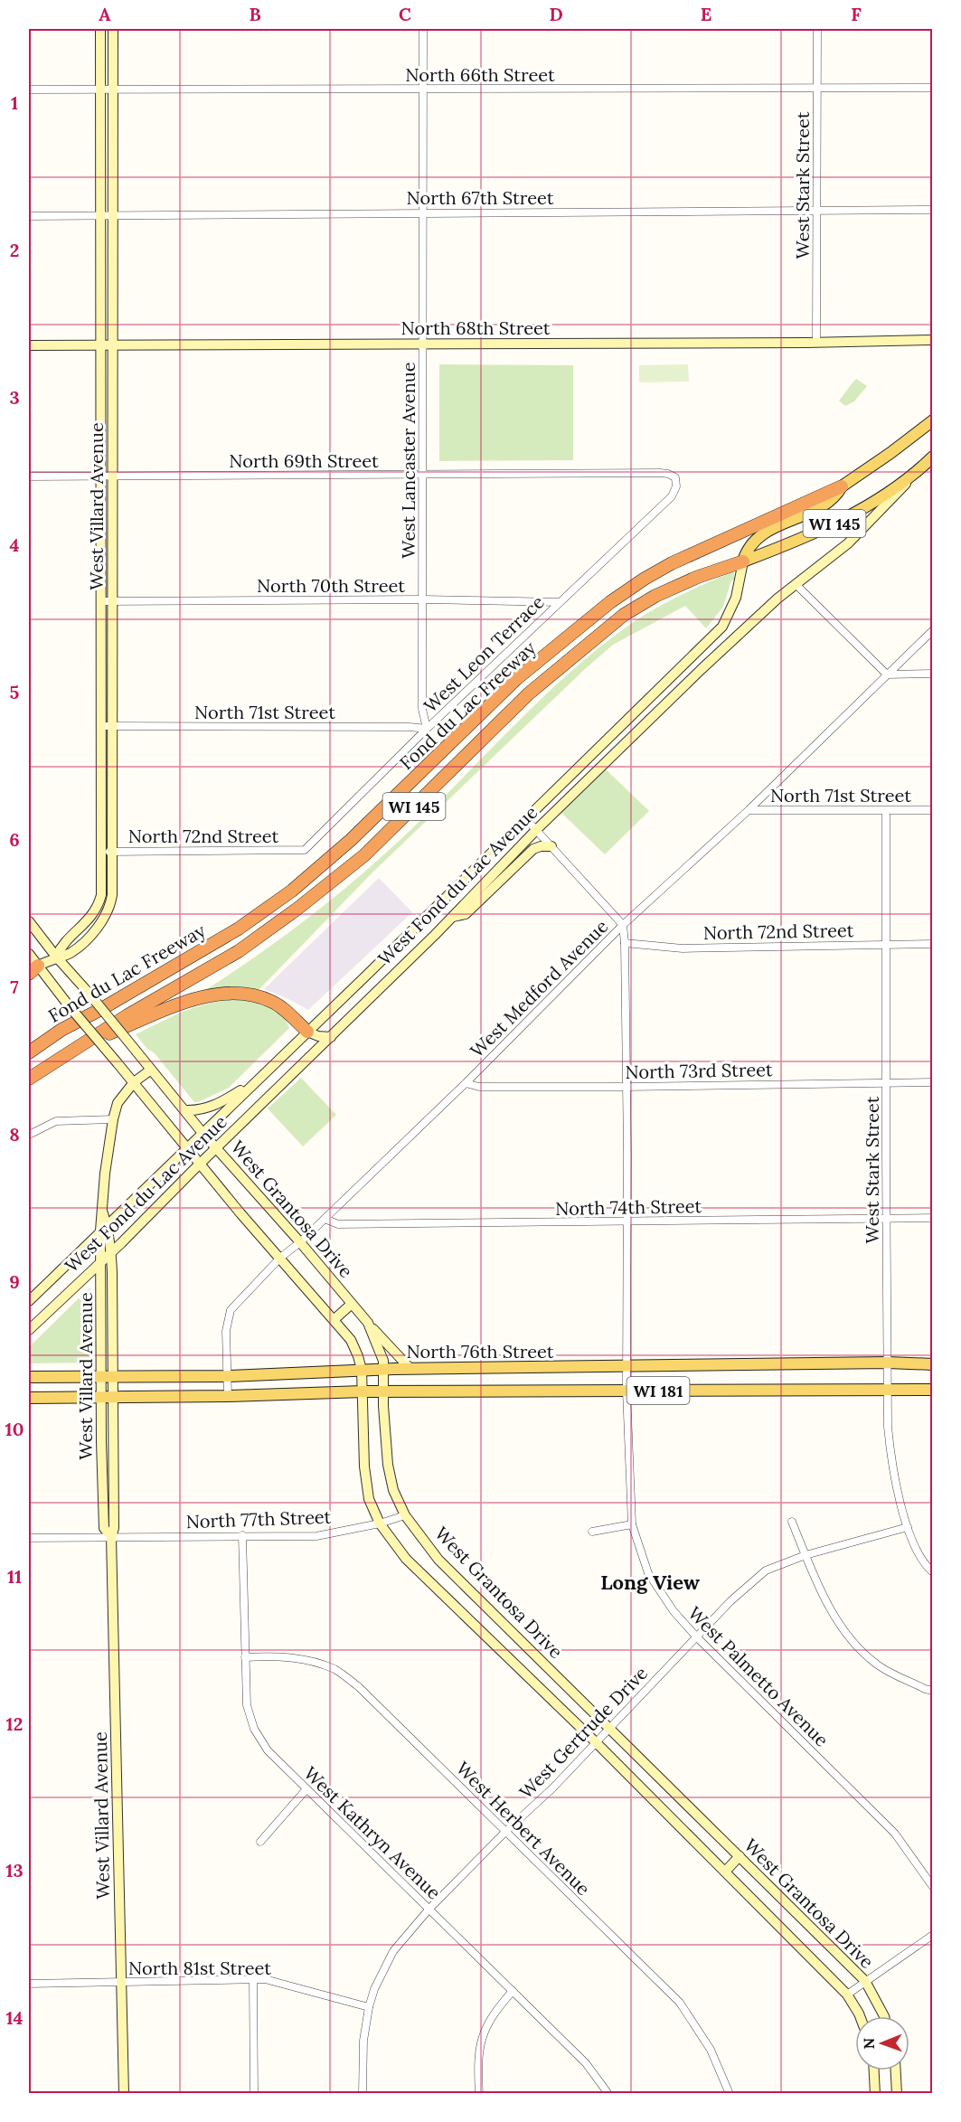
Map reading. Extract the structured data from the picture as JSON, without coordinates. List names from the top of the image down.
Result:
{
  "streets": {
    "highway": ["WI 145", "Fond du Lac Freeway"],
    "main road": ["West Fond du Lac Avenue", "North 76th Street", "WI 181"],
    "street": [
      "North 66th Street",
      "West Stark Street",
      "North 67th Street",
      "North 68th Street",
      "North 69th Street",
      "West Lancaster Avenue",
      "West Villard Avenue",
      "North 70th Street",
      "West Leon Terrace",
      "North 71st Street",
      "North 72nd Street",
      "West Medford Avenue",
      "North 73rd Street",
      "North 74th Street",
      "West Grantosa Drive",
      "North 77th Street",
      "West Palmetto Avenue",
      "West Gertrude Drive",
      "West Herbert Avenue",
      "West Kathryn Avenue",
      "North 81st Street"
    ]
  },
  "crossings": [
    ["North 66th Street", "West Stark Street"],
    ["North 66th Street", "West Lancaster Avenue"],
    ["North 66th Street", "West Villard Avenue"],
    ["West Stark Street", "North 67th Street"],
    ["West Stark Street", "North 68th Street"],
    ["West Stark Street", "North 71st Street"],
    ["West Stark Street", "North 72nd Street"],
    ["West Stark Street", "North 73rd Street"],
    ["West Stark Street", "North 74th Street"],
    ["West Stark Street", "North 76th Street"],
    ["West Stark Street", "WI 181"],
    ["West Stark Street", "West Gertrude Drive"],
    ["North 67th Street", "West Lancaster Avenue"],
    ["North 67th Street", "West Villard Avenue"],
    ["North 68th Street", "West Lancaster Avenue"],
    ["North 68th Street", "West Villard Avenue"],
    ["North 69th Street", "West Lancaster Avenue"],
    ["North 69th Street", "West Villard Avenue"],
    ["North 69th Street", "West Leon Terrace"],
    ["West Lancaster Avenue", "North 70th Street"],
    ["West Lancaster Avenue", "West Leon Terrace"],
    ["West Lancaster Avenue", "North 71st Street"],
    ["West Villard Avenue", "North 70th Street"],
    ["West Villard Avenue", "North 71st Street"],
    ["West Villard Avenue", "North 72nd Street"],
    ["West Villard Avenue", "West Fond du Lac Avenue"],
    ["West Villard Avenue", "West Grantosa Drive"],
    ["West Villard Avenue", "North 76th Street"],
    ["West Villard Avenue", "WI 181"],
    ["West Villard Avenue", "North 77th Street"],
    ["West Villard Avenue", "North 81st Street"],
    ["WI 145", "Fond du Lac Freeway"],
    ["North 70th Street", "West Leon Terrace"],
    ["West Leon Terrace", "North 71st Street"],
    ["West Leon Terrace", "North 72nd Street"],
    ["Fond du Lac Freeway", "West Fond du Lac Avenue"],
    ["North 71st Street", "West Medford Avenue"],
    ["North 72nd Street", "West Palmetto Avenue"],
    ["West Fond du Lac Avenue", "West Grantosa Drive"],
    ["West Medford Avenue", "North 73rd Street"],
    ["West Medford Avenue", "North 74th Street"],
    ["West Medford Avenue", "West Grantosa Drive"],
    ["West Medford Avenue", "North 76th Street"],
    ["West Medford Avenue", "WI 181"],
    ["West Medford Avenue", "West Palmetto Avenue"],
    ["North 73rd Street", "West Palmetto Avenue"],
    ["North 74th Street", "West Palmetto Avenue"],
    ["West Grantosa Drive", "North 76th Street"],
    ["West Grantosa Drive", "WI 181"],
    ["West Grantosa Drive", "North 77th Street"],
    ["West Grantosa Drive", "West Gertrude Drive"],
    ["North 76th Street", "West Palmetto Avenue"],
    ["WI 181", "West Palmetto Avenue"],
    ["North 77th Street", "West Kathryn Avenue"],
    ["West Palmetto Avenue", "West Gertrude Drive"],
    ["West Gertrude Drive", "West Herbert Avenue"],
    ["West Gertrude Drive", "West Kathryn Avenue"],
    ["West Gertrude Drive", "North 81st Street"],
    ["West Herbert Avenue", "West Kathryn Avenue"]
  ],
  "districts": ["Long View"],
  "north": "left",
  "grid": {
    "columns": [
      "A",
      "B",
      "C",
      "D",
      "E",
      "F"
    ],
    "rows": [
      "1",
      "2",
      "3",
      "4",
      "5",
      "6",
      "7",
      "8",
      "9",
      "10",
      "11",
      "12",
      "13",
      "14"
    ]
  }
}
